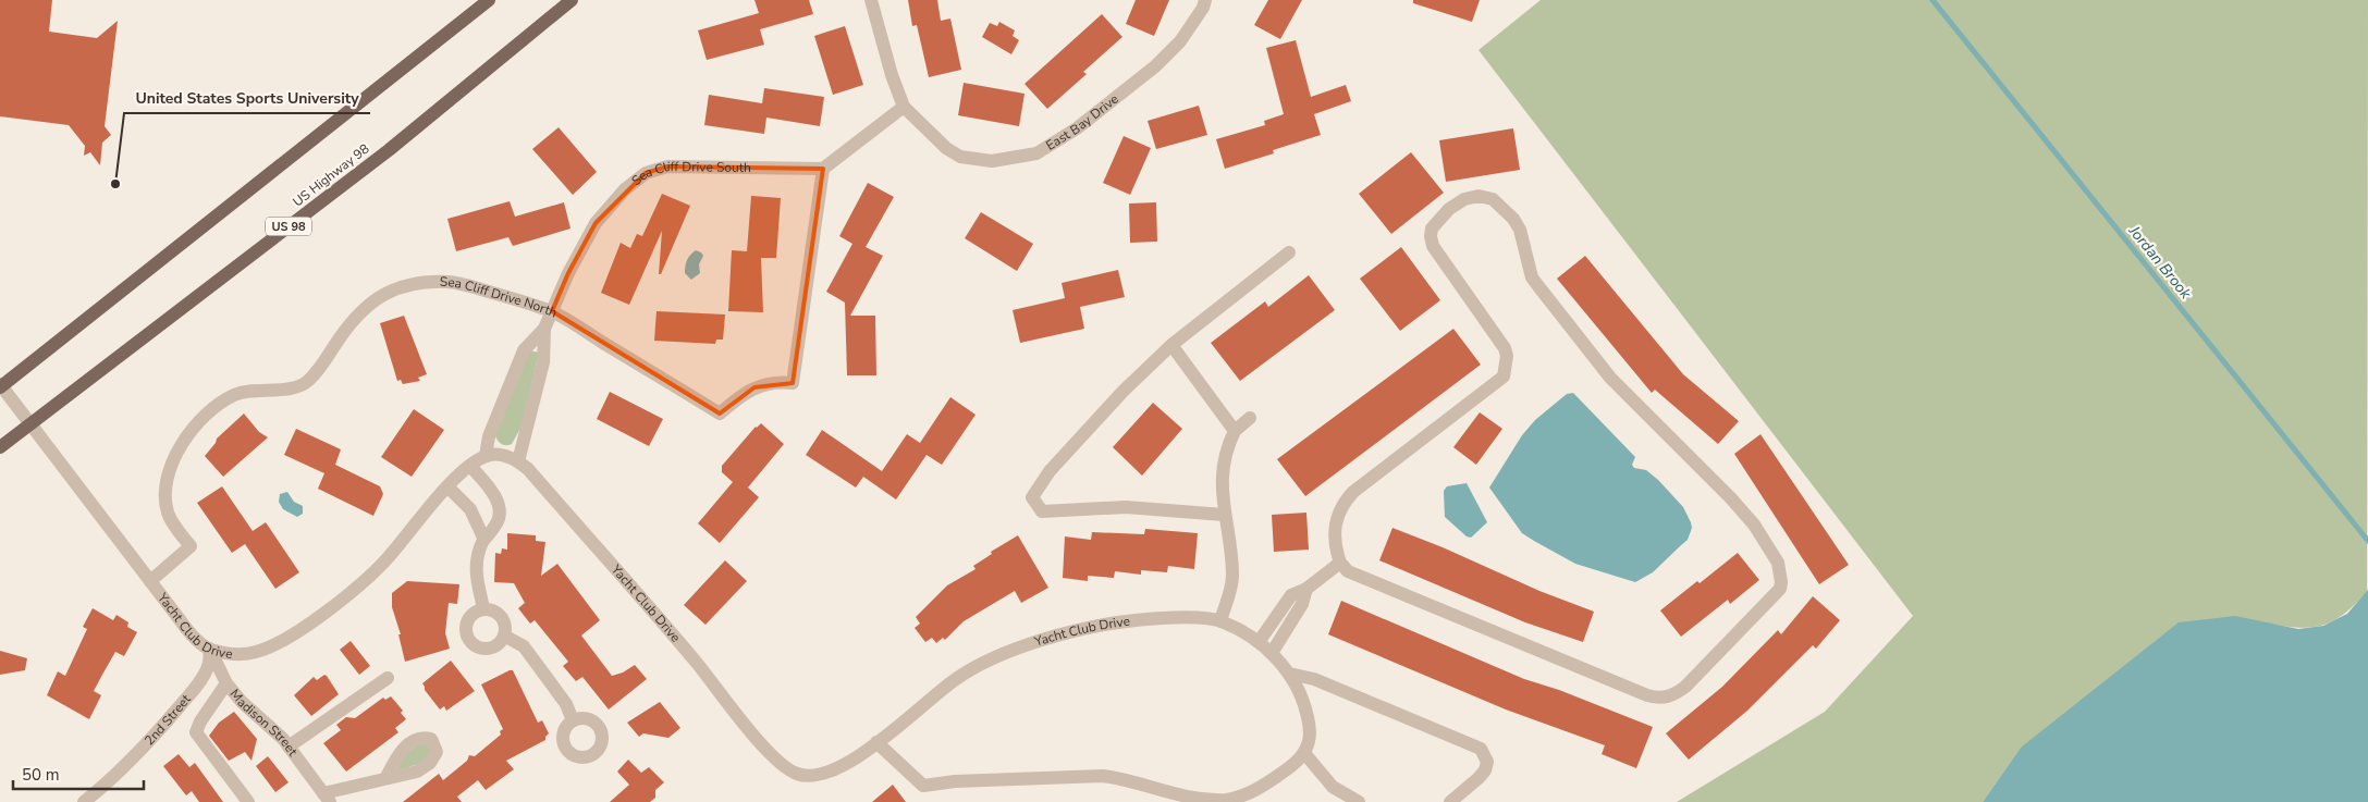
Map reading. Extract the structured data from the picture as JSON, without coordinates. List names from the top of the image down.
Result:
{
  "streets": {
    "main road": ["US Highway 98", "US 98"],
    "street": [
      "East Bay Drive",
      "Sea Cliff Drive South",
      "Sea Cliff Drive North",
      "Yacht Club Drive",
      "2nd Street",
      "Madison Street"
    ]
  },
  "crossings": [
    ["US Highway 98", "Yacht Club Drive"],
    ["Sea Cliff Drive South", "Sea Cliff Drive North"],
    ["Sea Cliff Drive North", "Yacht Club Drive"],
    ["Yacht Club Drive", "2nd Street"],
    ["Yacht Club Drive", "Madison Street"],
    ["2nd Street", "Madison Street"]
  ],
  "water": ["Jordan Brook"],
  "places": ["United States Sports University"],
  "scale_bar": "50 m"
}
